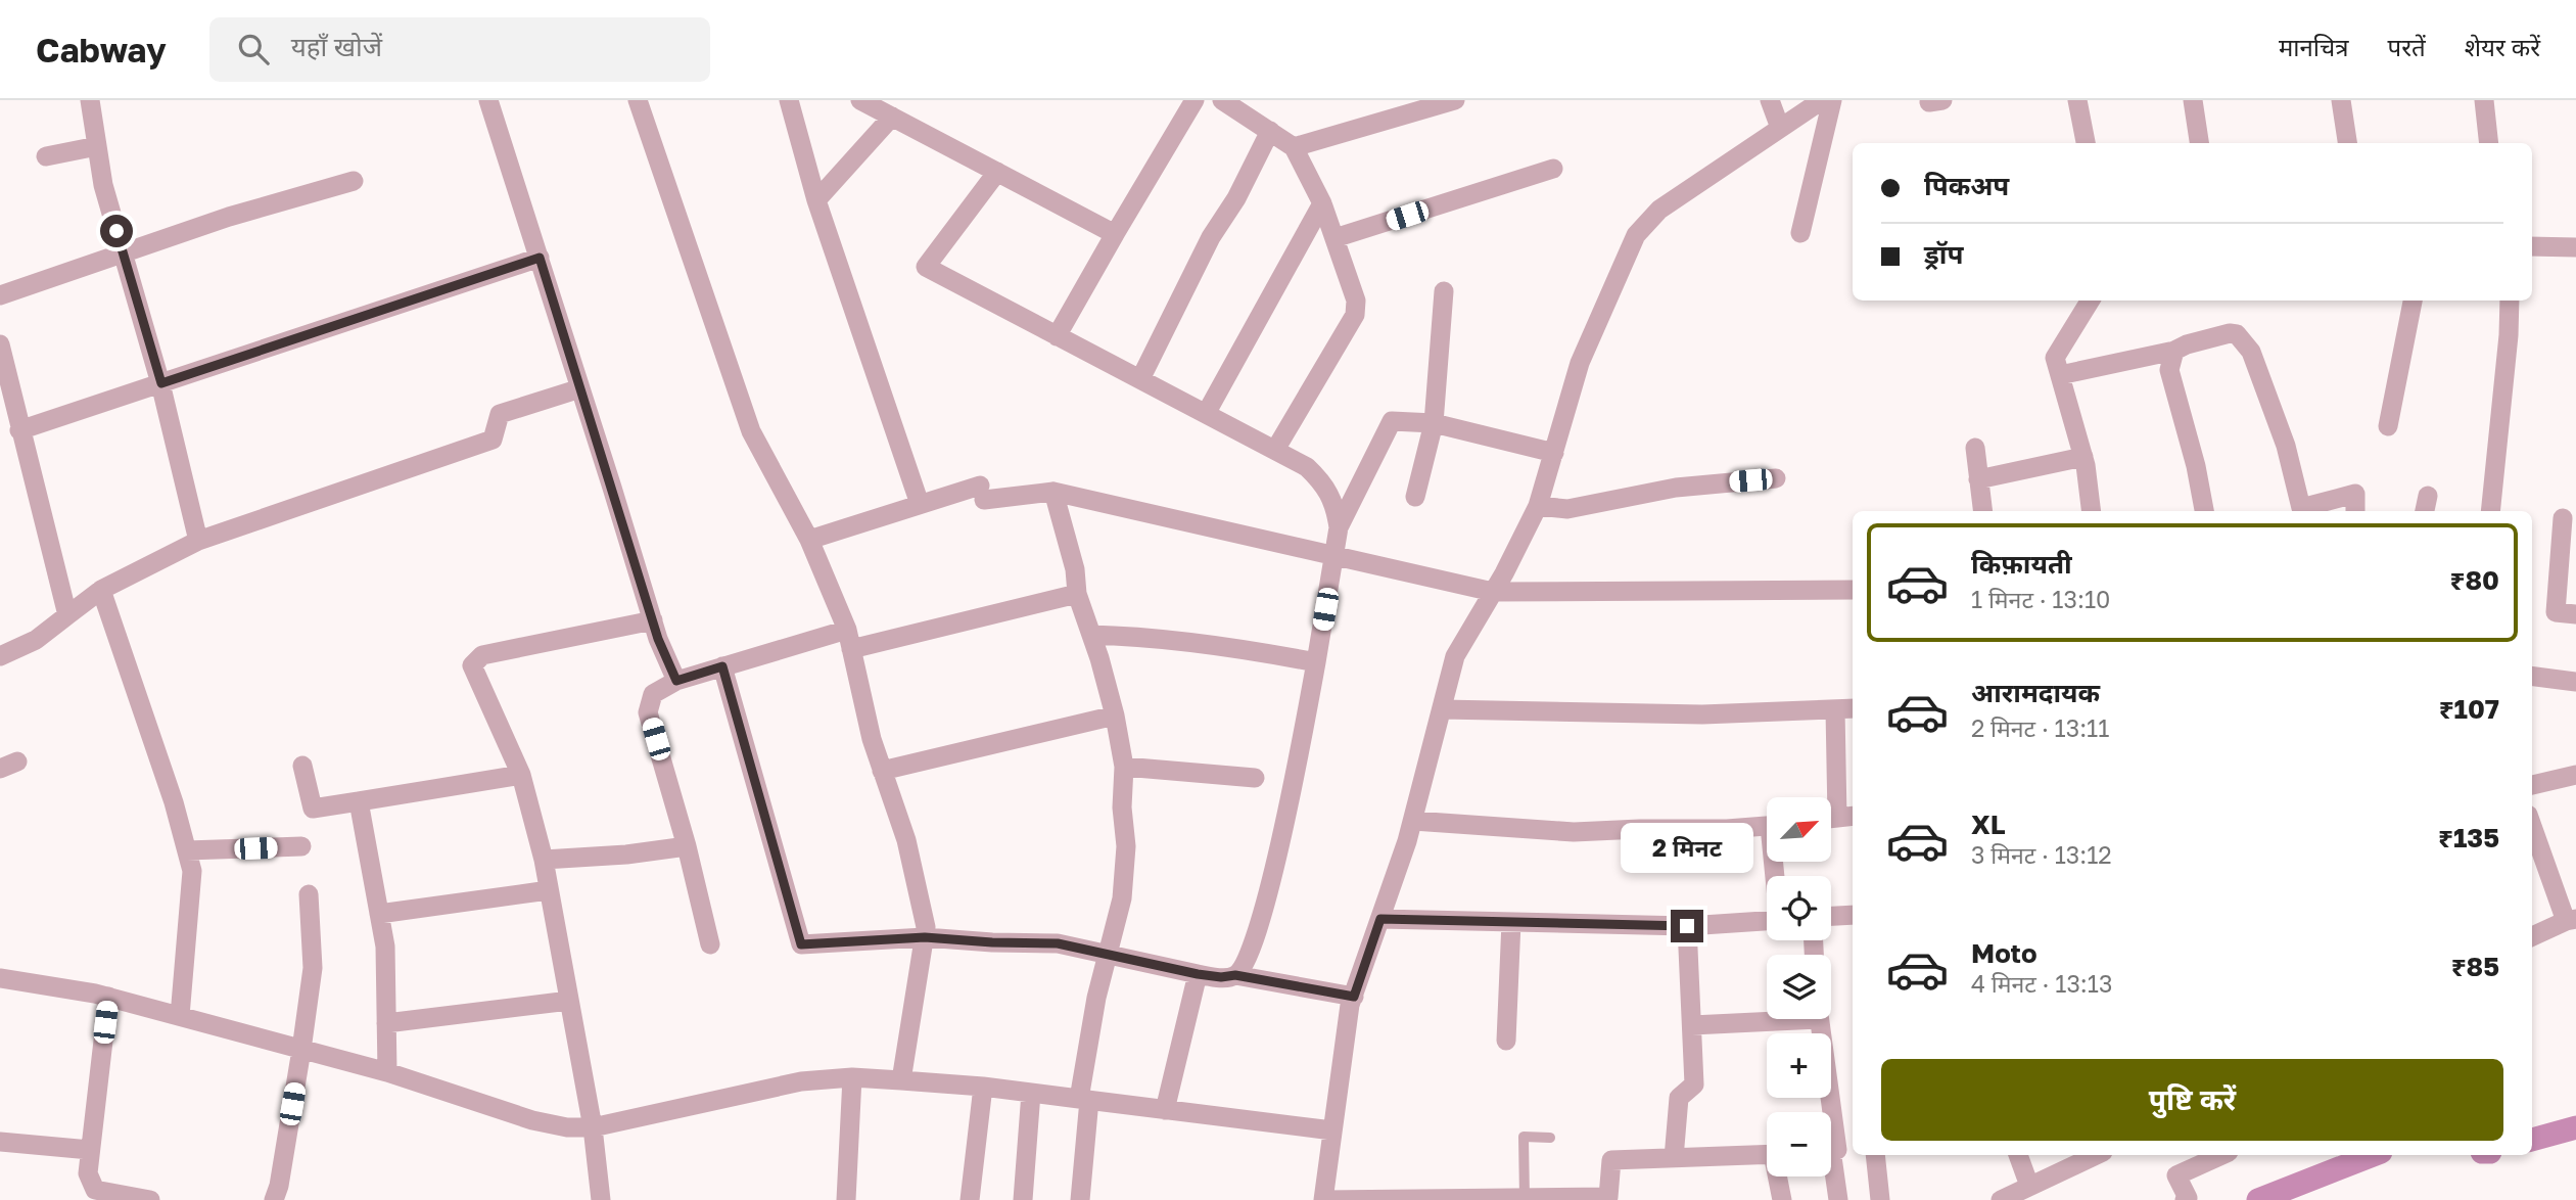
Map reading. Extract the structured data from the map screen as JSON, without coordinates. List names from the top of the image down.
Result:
{
  "north": "top right",
  "page": {
    "header": "Cabway",
    "search": "यहाँ खोजें",
    "nav": ["मानचित्र", "परतें", "शेयर करें"],
    "banner": ["पिकअप", "ड्रॉप"],
    "list": [
      {
        "name": "किफ़ायती",
        "note": "1 मिनट · 13:10",
        "value": "₹80"
      },
      {
        "name": "आरामदायक",
        "note": "2 मिनट · 13:11",
        "value": "₹107"
      },
      {
        "name": "XL",
        "note": "3 मिनट · 13:12",
        "value": "₹135"
      },
      {
        "name": "Moto",
        "note": "4 मिनट · 13:13",
        "value": "₹85"
      }
    ],
    "map_buttons": ["+", "−"],
    "bubble": "2 मिनट",
    "buttons": "पुष्टि करें"
  }
}
